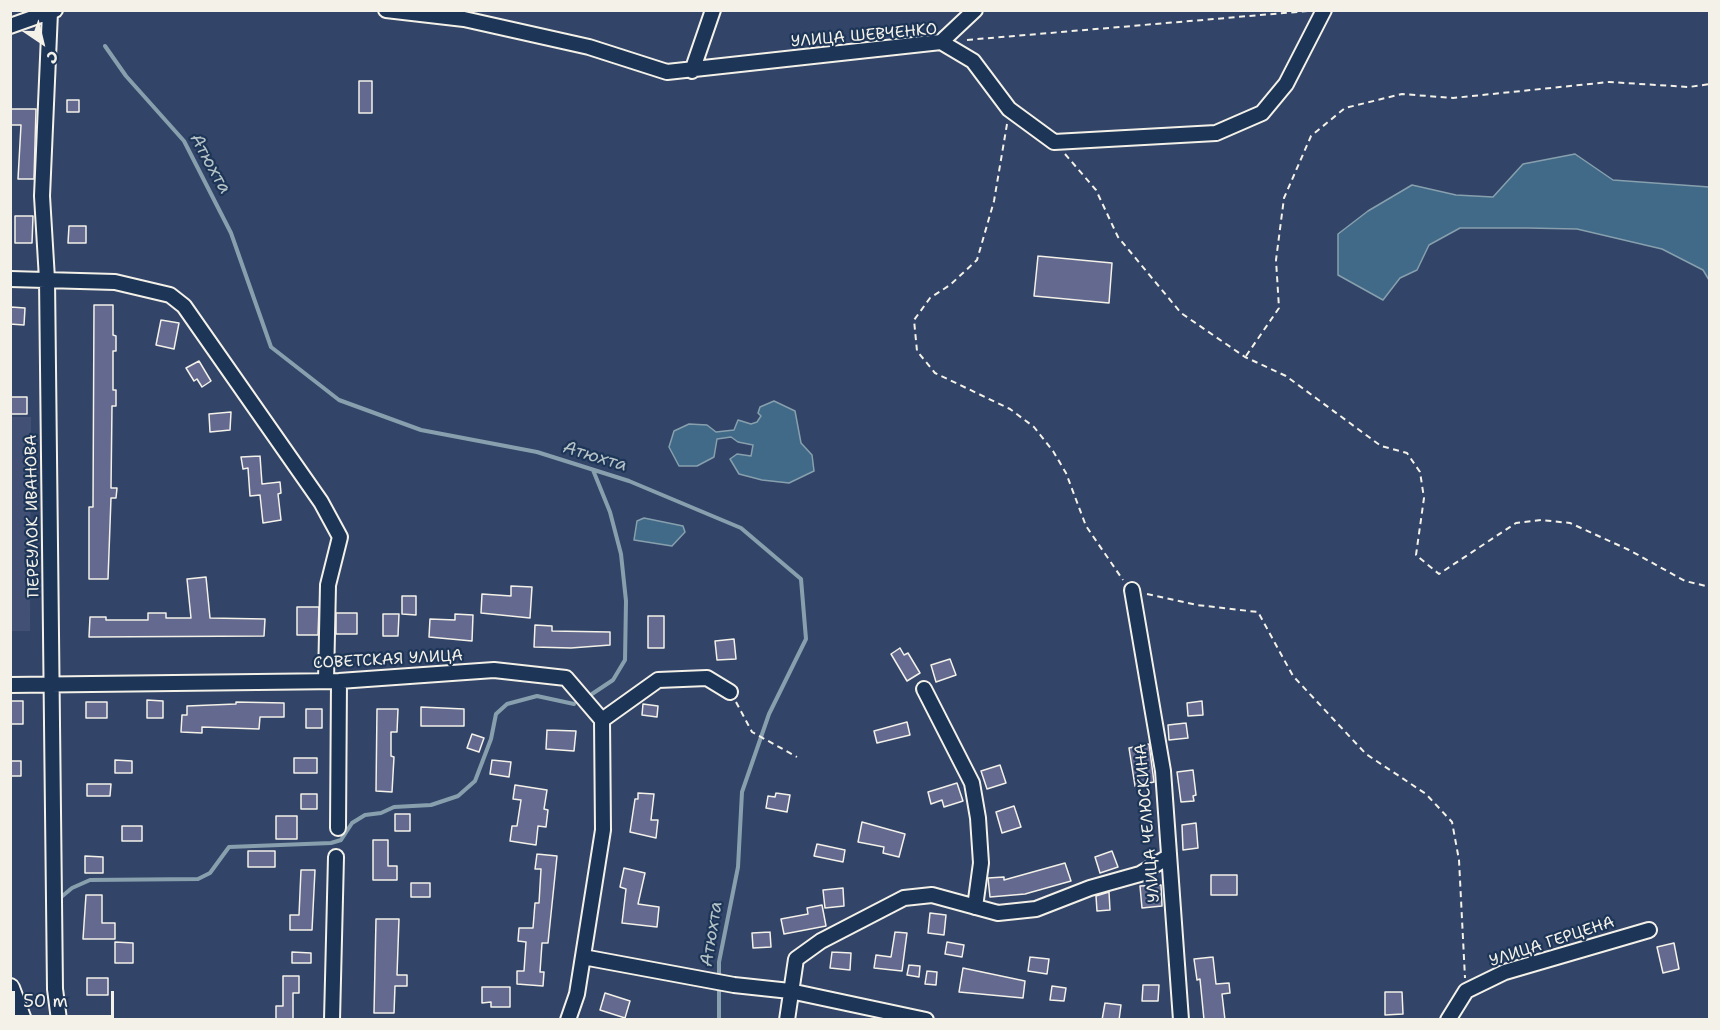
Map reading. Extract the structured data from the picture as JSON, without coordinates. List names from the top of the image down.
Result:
{
  "streets": {
    "street": [
      "УЛИЦА ШЕВЧЕНКО",
      "ПЕРЕУЛОК ИВАНОВА",
      "СОВЕТСКАЯ УЛИЦА",
      "УЛИЦА ЧЕЛЮСКИНА",
      "УЛИЦА ГЕРЦЕНА"
    ]
  },
  "crossings": [
    ["ПЕРЕУЛОК ИВАНОВА", "СОВЕТСКАЯ УЛИЦА"]
  ],
  "water": ["Атюхта"],
  "scale_bar": "50 m",
  "north": "bottom right"
}
